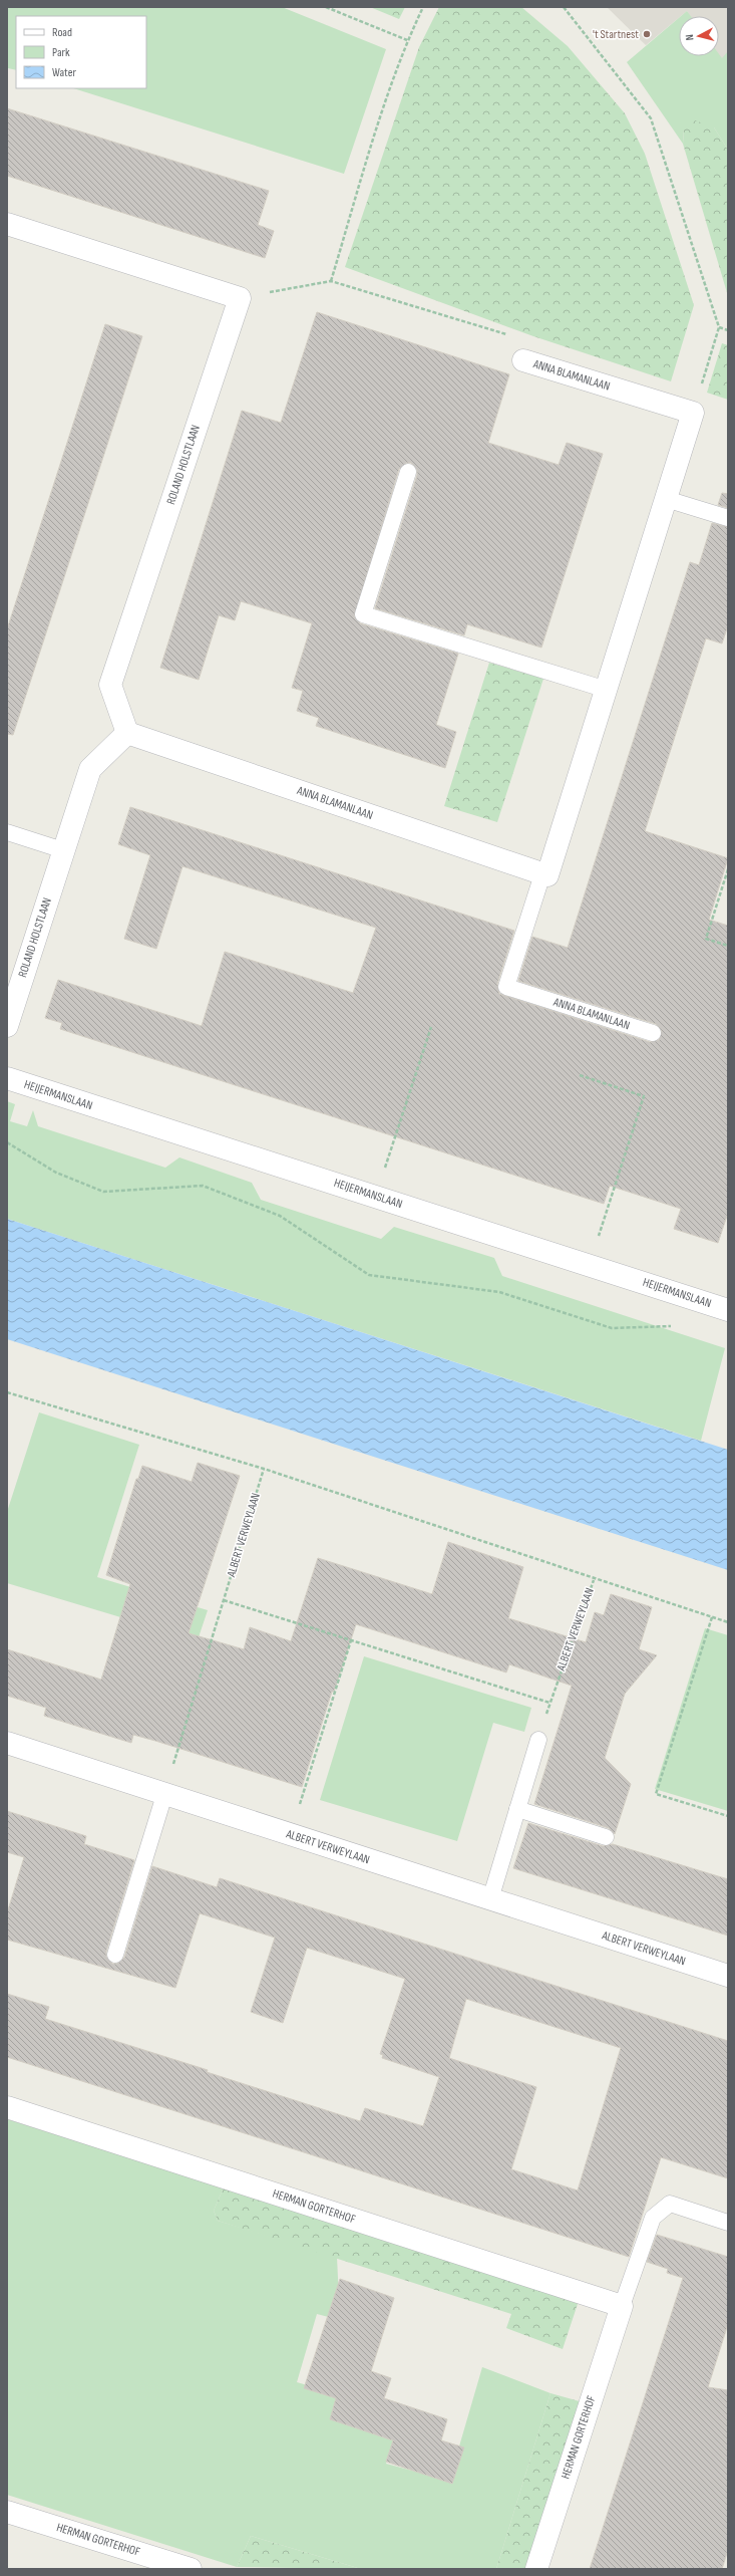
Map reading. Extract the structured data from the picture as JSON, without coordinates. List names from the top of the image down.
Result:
{
  "streets": {
    "street": [
      "ANNA BLAMANLAAN",
      "ROLAND HOLSTLAAN",
      "HEIJERMANSLAAN",
      "ALBERT VERWEYLAAN",
      "HERMAN GORTERHOF"
    ]
  },
  "crossings": [
    ["ANNA BLAMANLAAN", "ROLAND HOLSTLAAN"]
  ],
  "places": ["'t Startnest"],
  "legend": ["Road", "Park", "Water"],
  "north": "left"
}
